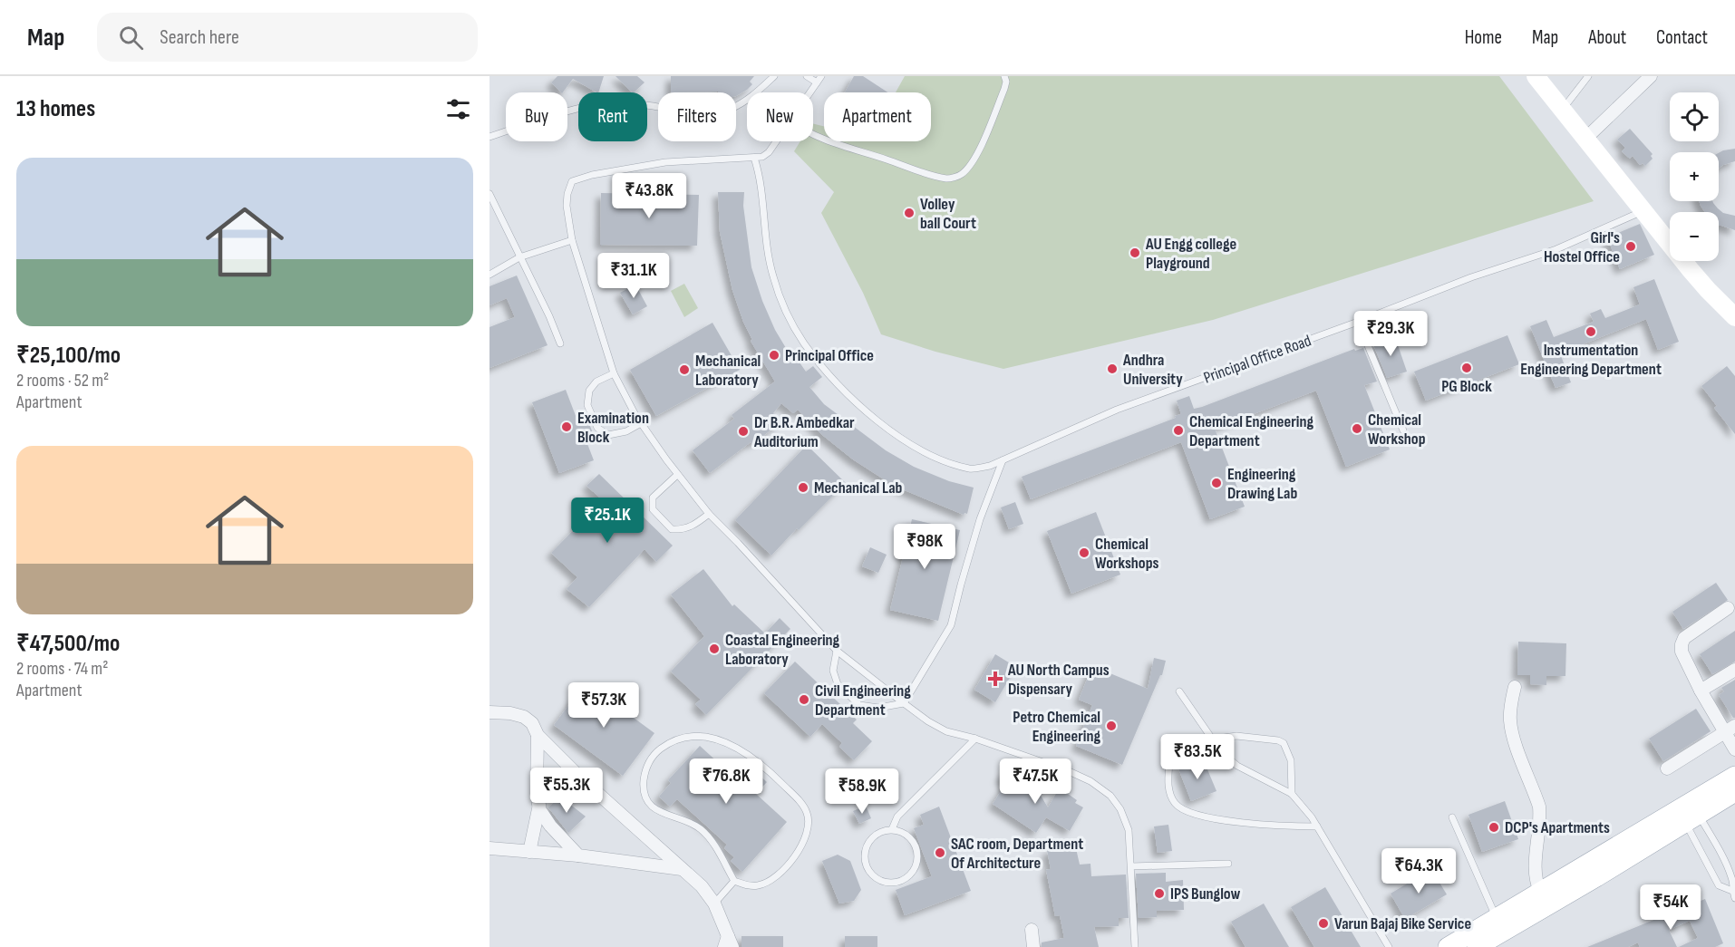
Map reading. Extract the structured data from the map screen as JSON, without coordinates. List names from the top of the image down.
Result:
{
  "streets": {
    "lane": ["Principal Office Road"]
  },
  "places": {
    "other": [
      "Volley ball Court",
      "Girl's Hostel Office",
      "AU Engg college Playground",
      "Instrumentation Engineering Department",
      "Principal Office",
      "PG Block",
      "Andhra University",
      "Mechanical Laboratory",
      "Examination Block",
      "Chemical Workshop",
      "Chemical Engineering Department",
      "Dr B.R. Ambedkar Auditorium",
      "Engineering Drawing Lab",
      "Mechanical Lab",
      "Chemical Workshops",
      "Coastal Engineering Laboratory",
      "Civil Engineering Department",
      "Petro Chemical Engineering",
      "DCP's Apartments",
      "SAC room, Department Of Architecture",
      "IPS Bunglow",
      "Varun Bajaj Bike Service"
    ],
    "health": ["AU North Campus Dispensary"]
  },
  "page": {
    "header": "Map",
    "search": "Search here",
    "nav": [
      "Home",
      "Map",
      "About",
      "Contact"
    ],
    "heading": "13 homes",
    "map_buttons": ["+", "−"],
    "chip": [
      "Buy",
      "Rent",
      "Filters",
      "New",
      "Apartment"
    ],
    "list": [
      {
        "name": "₹25,100/mo",
        "note": "2 rooms · 52 m² · Apartment"
      },
      {
        "name": "₹47,500/mo",
        "note": "2 rooms · 74 m² · Apartment"
      }
    ],
    "price": [
      "₹43.8K",
      "₹31.1K",
      "₹29.3K",
      "₹25.1K",
      "₹98K",
      "₹57.3K",
      "₹83.5K",
      "₹76.8K",
      "₹47.5K",
      "₹55.3K",
      "₹58.9K",
      "₹64.3K",
      "₹54K"
    ]
  }
}
